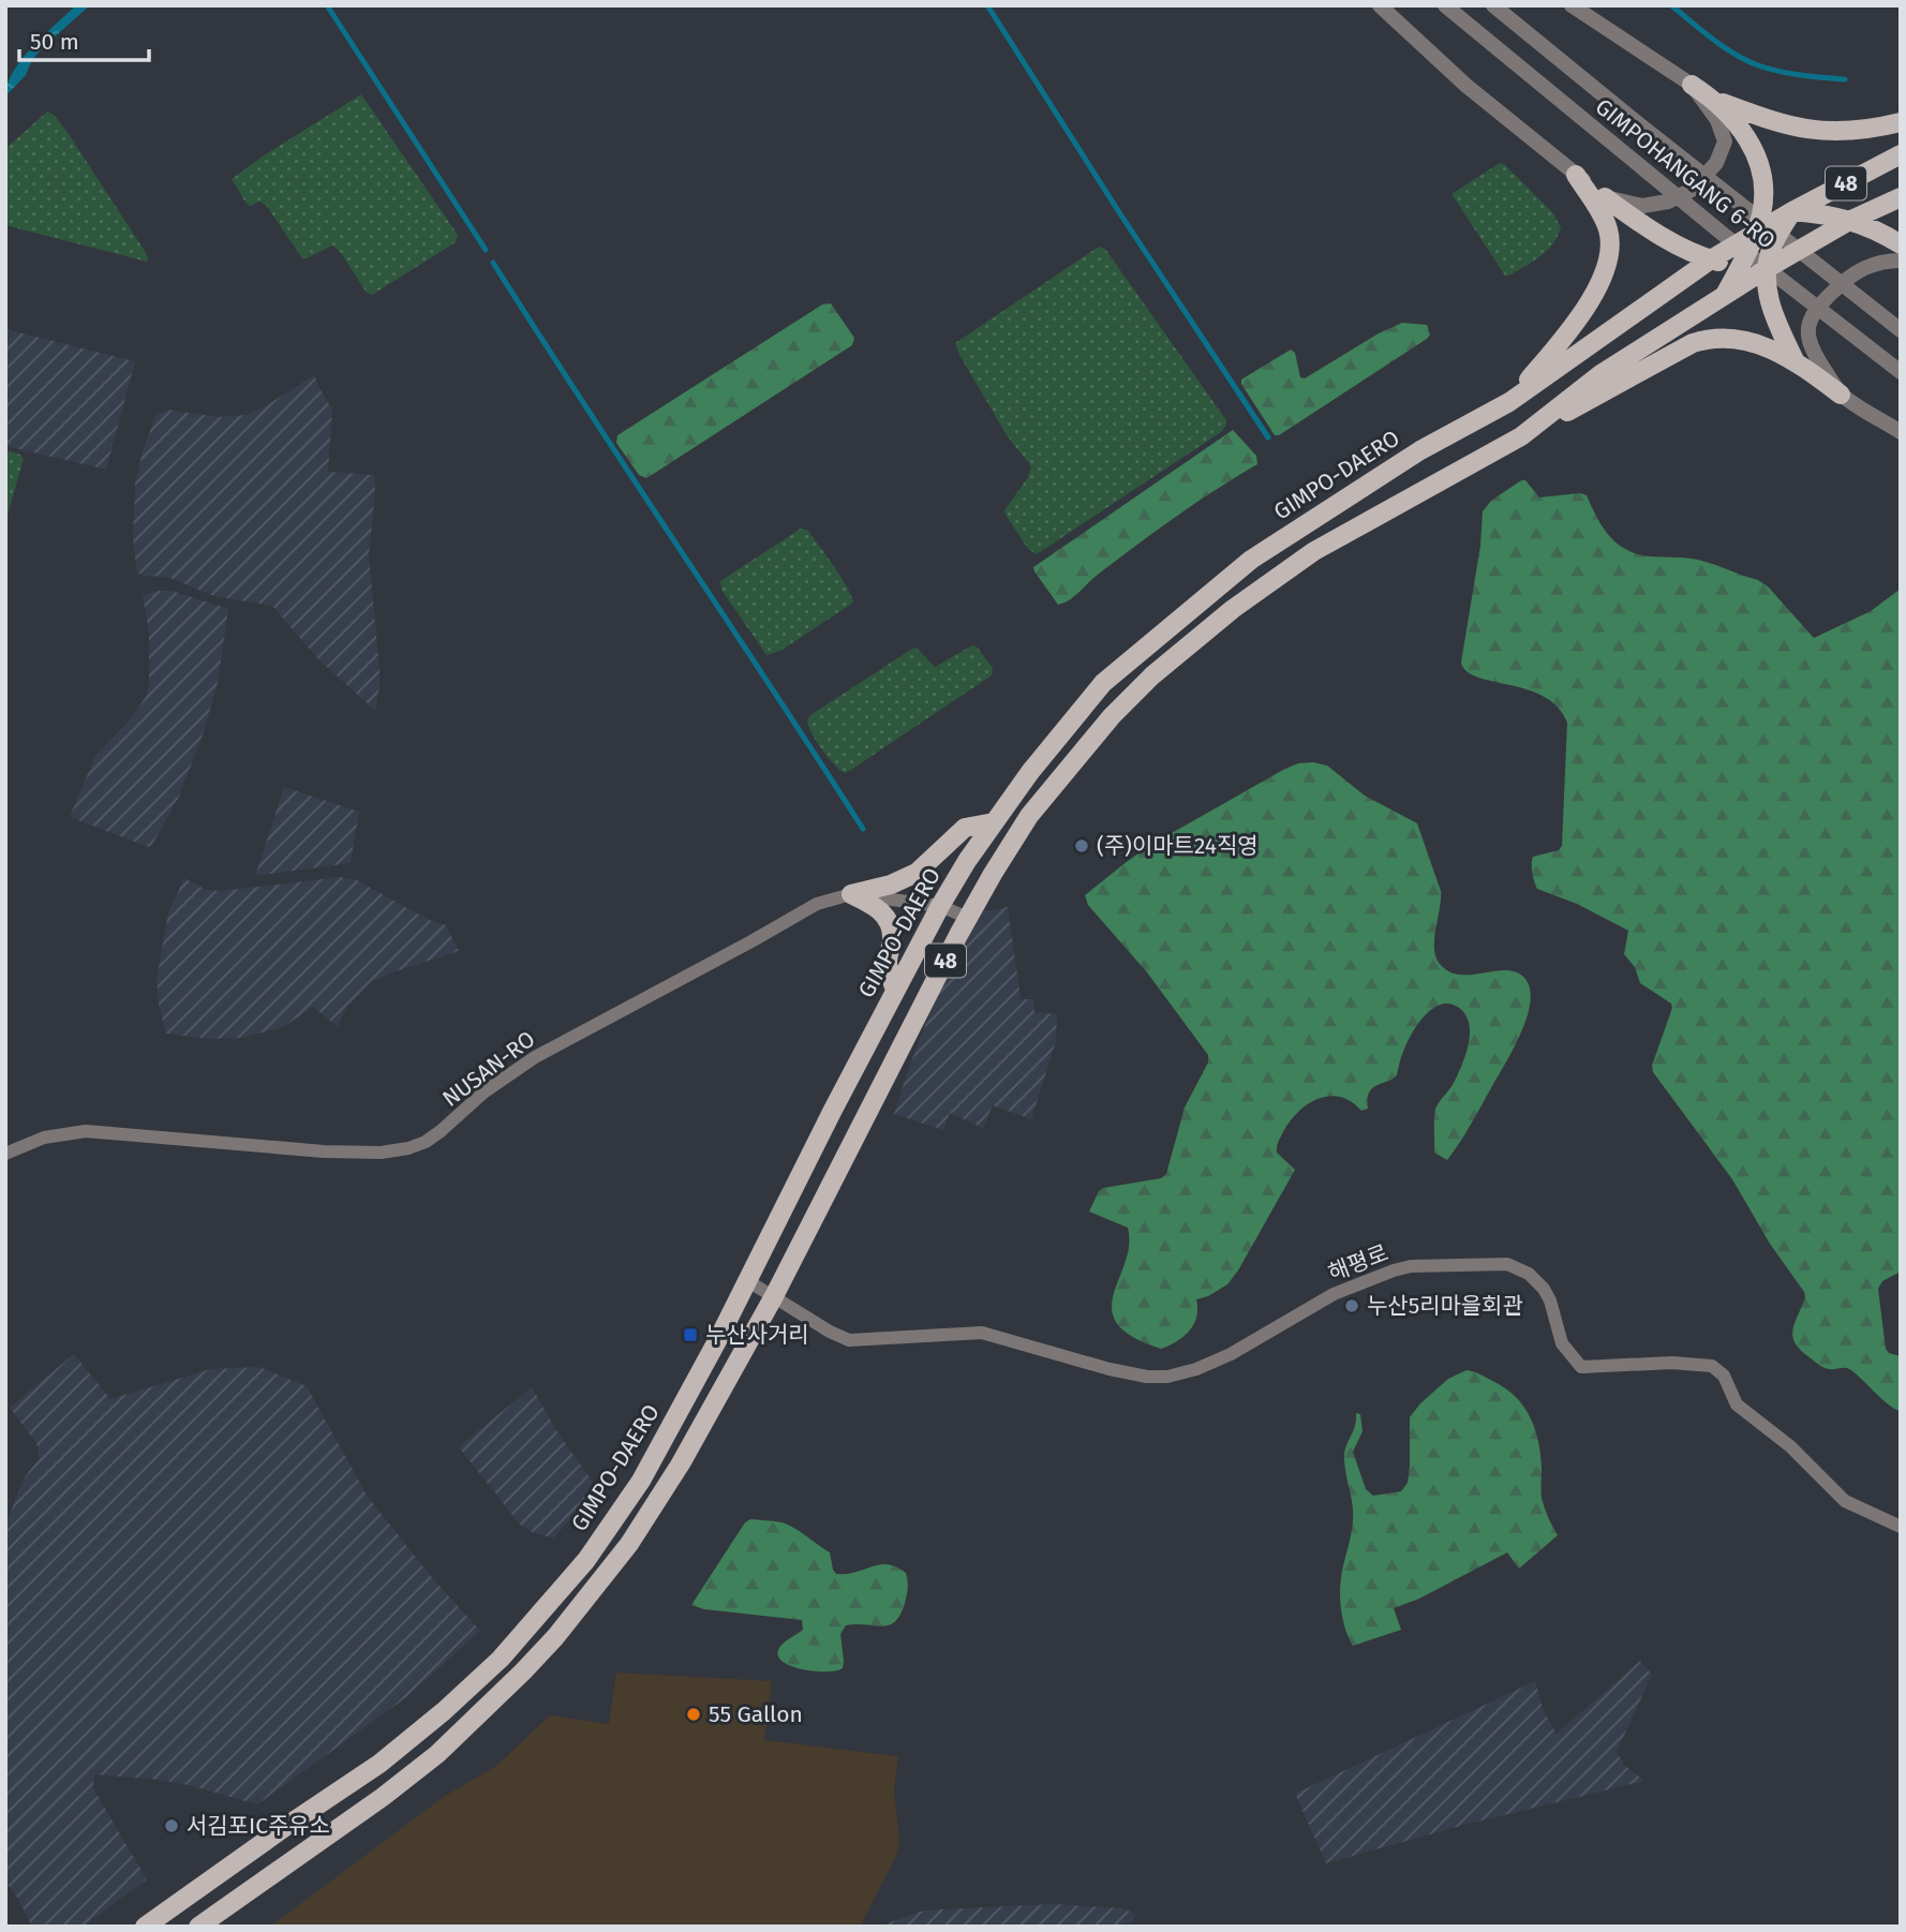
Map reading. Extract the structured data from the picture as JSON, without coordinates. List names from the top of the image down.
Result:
{
  "streets": {
    "main road": ["48", "GIMPO-DAERO"],
    "street": ["GIMPOHANGANG 6-RO", "NUSAN-RO", "해평로"]
  },
  "crossings": [
    ["48", "NUSAN-RO"],
    ["48", "해평로"],
    ["GIMPO-DAERO", "NUSAN-RO"],
    ["GIMPO-DAERO", "해평로"]
  ],
  "places": {
    "other": [
      "(주)이마트24직영",
      "누산5리마을회관",
      "55 Gallon",
      "서김포IC주유소"
    ],
    "transit": ["누산사거리"]
  },
  "scale_bar": "50 m"
}
